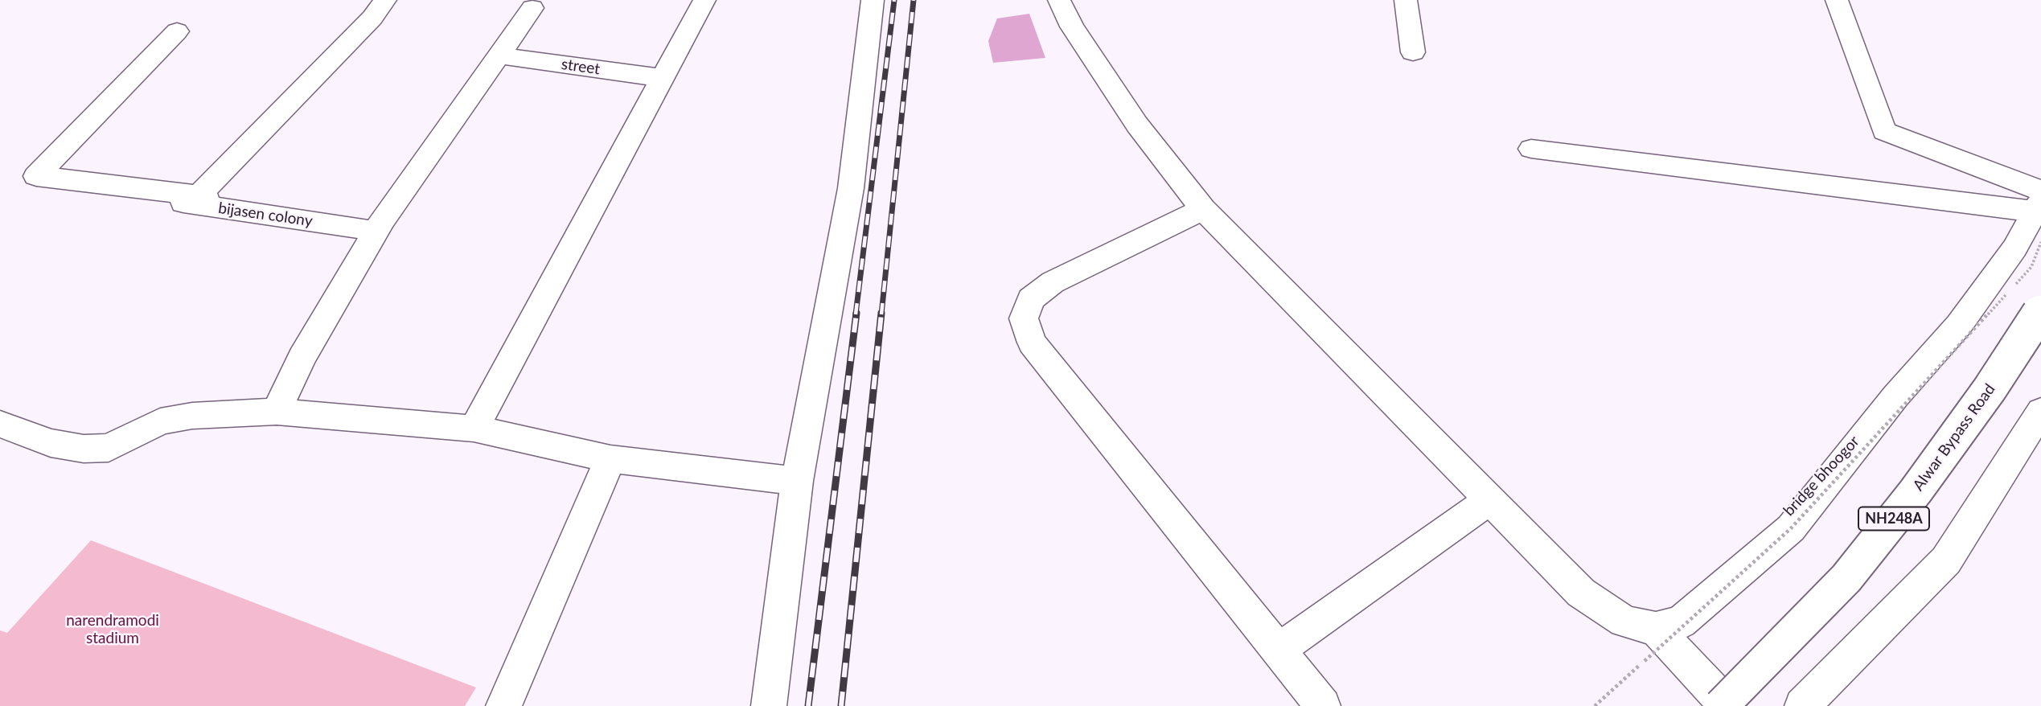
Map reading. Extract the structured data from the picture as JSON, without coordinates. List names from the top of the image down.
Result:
{
  "streets": {
    "highway": ["Alwar Bypass Road", "NH248A"],
    "street": ["street", "bijasen colony"],
    "path": ["bridge bhoogor"]
  },
  "parks": ["narendramodi stadium"]
}
